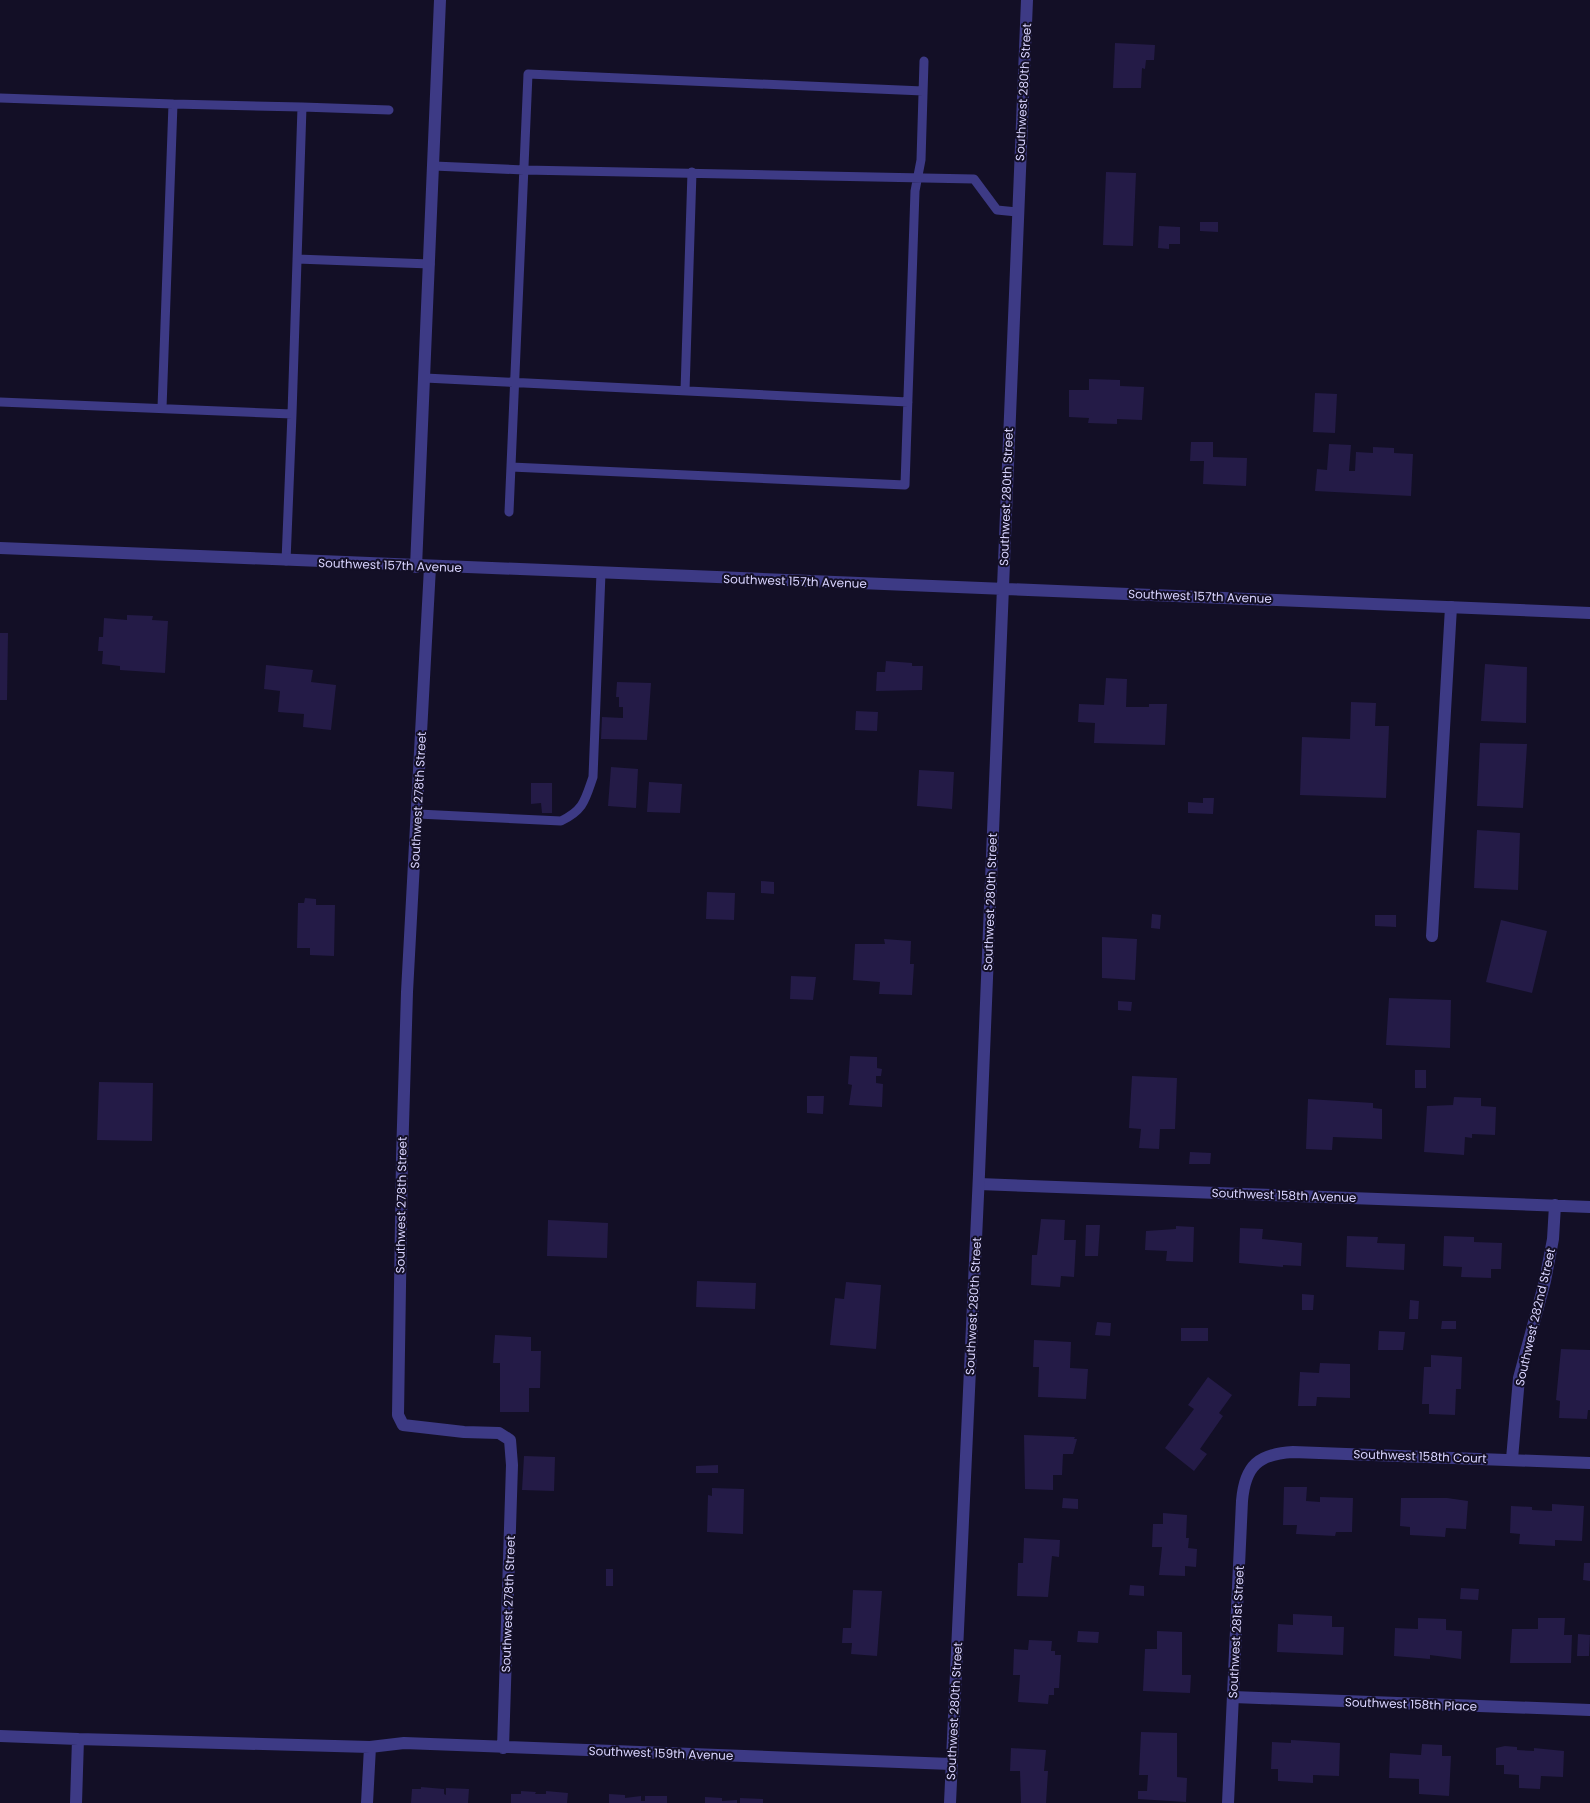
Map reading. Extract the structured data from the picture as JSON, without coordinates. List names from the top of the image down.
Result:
{
  "streets": {
    "street": [
      "Southwest 280th Street",
      "Southwest 157th Avenue",
      "Southwest 278th Street",
      "Southwest 158th Avenue",
      "Southwest 282nd Street",
      "Southwest 158th Court",
      "Southwest 281st Street",
      "Southwest 158th Place",
      "Southwest 159th Avenue"
    ]
  },
  "crossings": [
    ["Southwest 280th Street", "Southwest 157th Avenue"],
    ["Southwest 280th Street", "Southwest 158th Avenue"],
    ["Southwest 280th Street", "Southwest 159th Avenue"],
    ["Southwest 157th Avenue", "Southwest 278th Street"],
    ["Southwest 278th Street", "Southwest 159th Avenue"],
    ["Southwest 158th Avenue", "Southwest 282nd Street"],
    ["Southwest 282nd Street", "Southwest 158th Court"],
    ["Southwest 158th Court", "Southwest 281st Street"],
    ["Southwest 281st Street", "Southwest 158th Place"]
  ]
}
